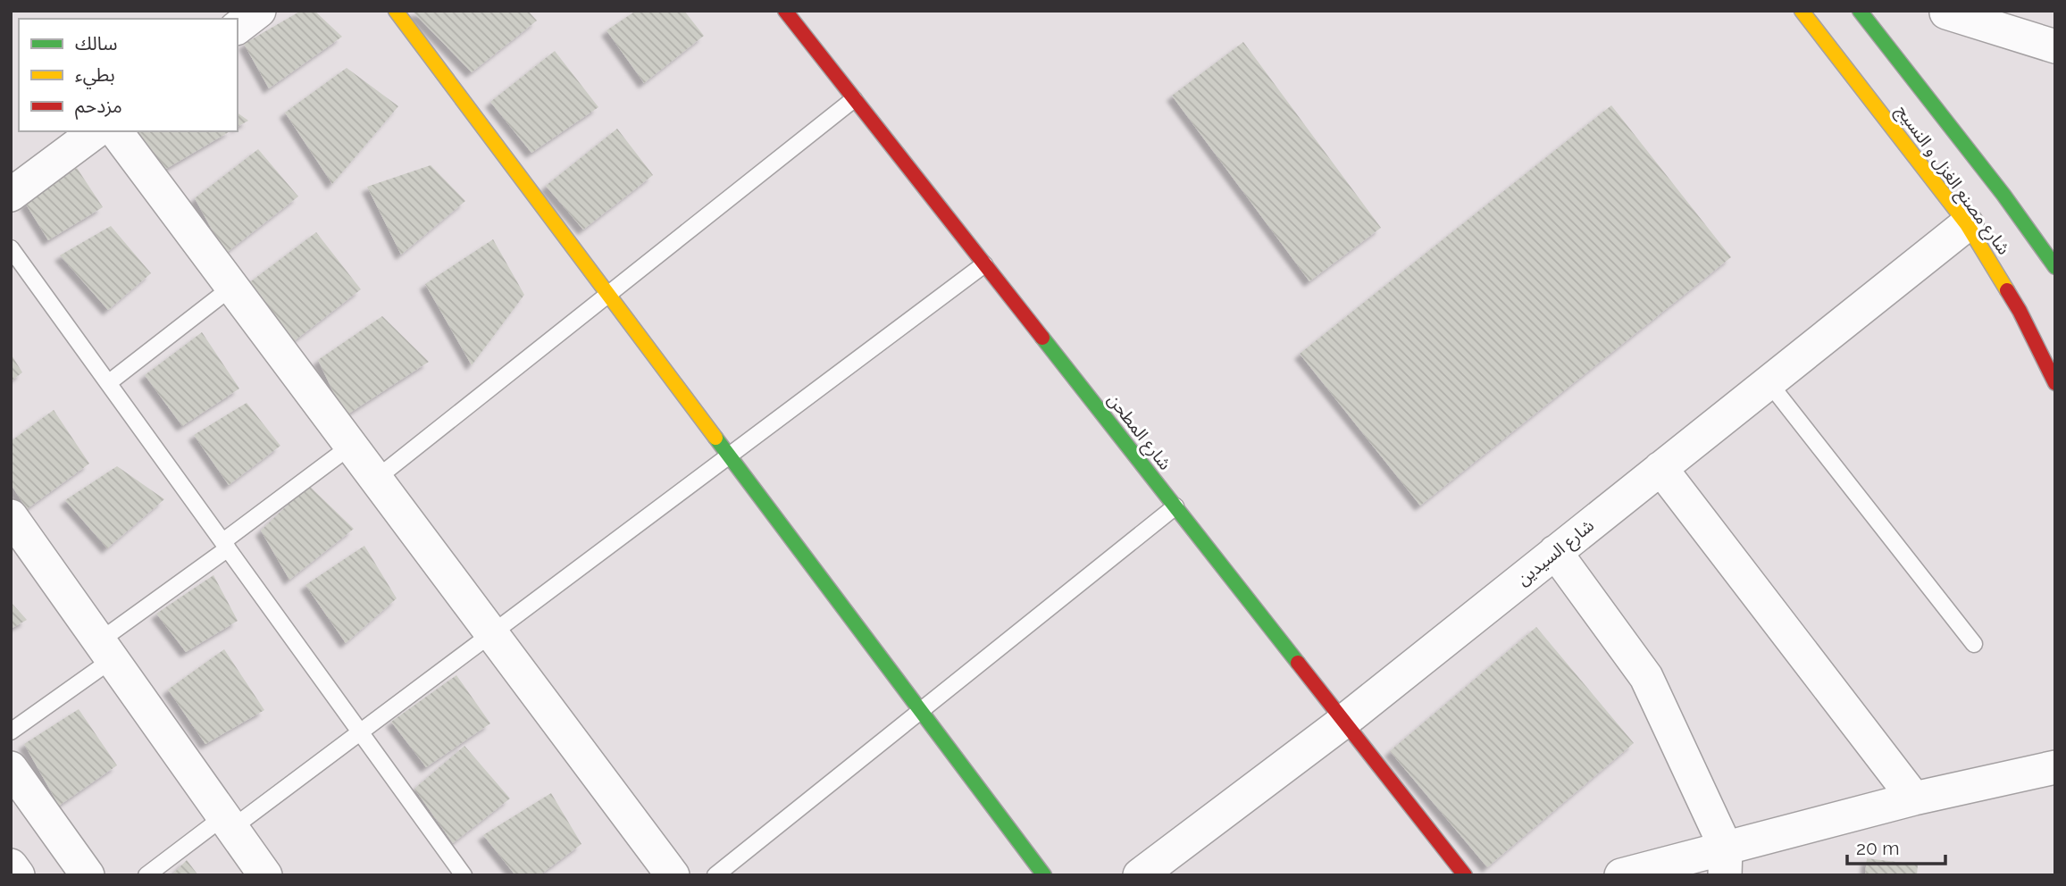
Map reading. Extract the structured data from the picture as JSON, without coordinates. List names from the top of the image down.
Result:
{
  "streets": {
    "street": ["شارع مصنع الغزل و النسيج", "شارع المطحن", "شارع السيدين"]
  },
  "crossings": [
    ["شارع مصنع الغزل و النسيج", "شارع السيدين"],
    ["شارع المطحن", "شارع السيدين"]
  ],
  "legend": ["سالك", "بطيء", "مزدحم"],
  "scale_bar": "20 m"
}
